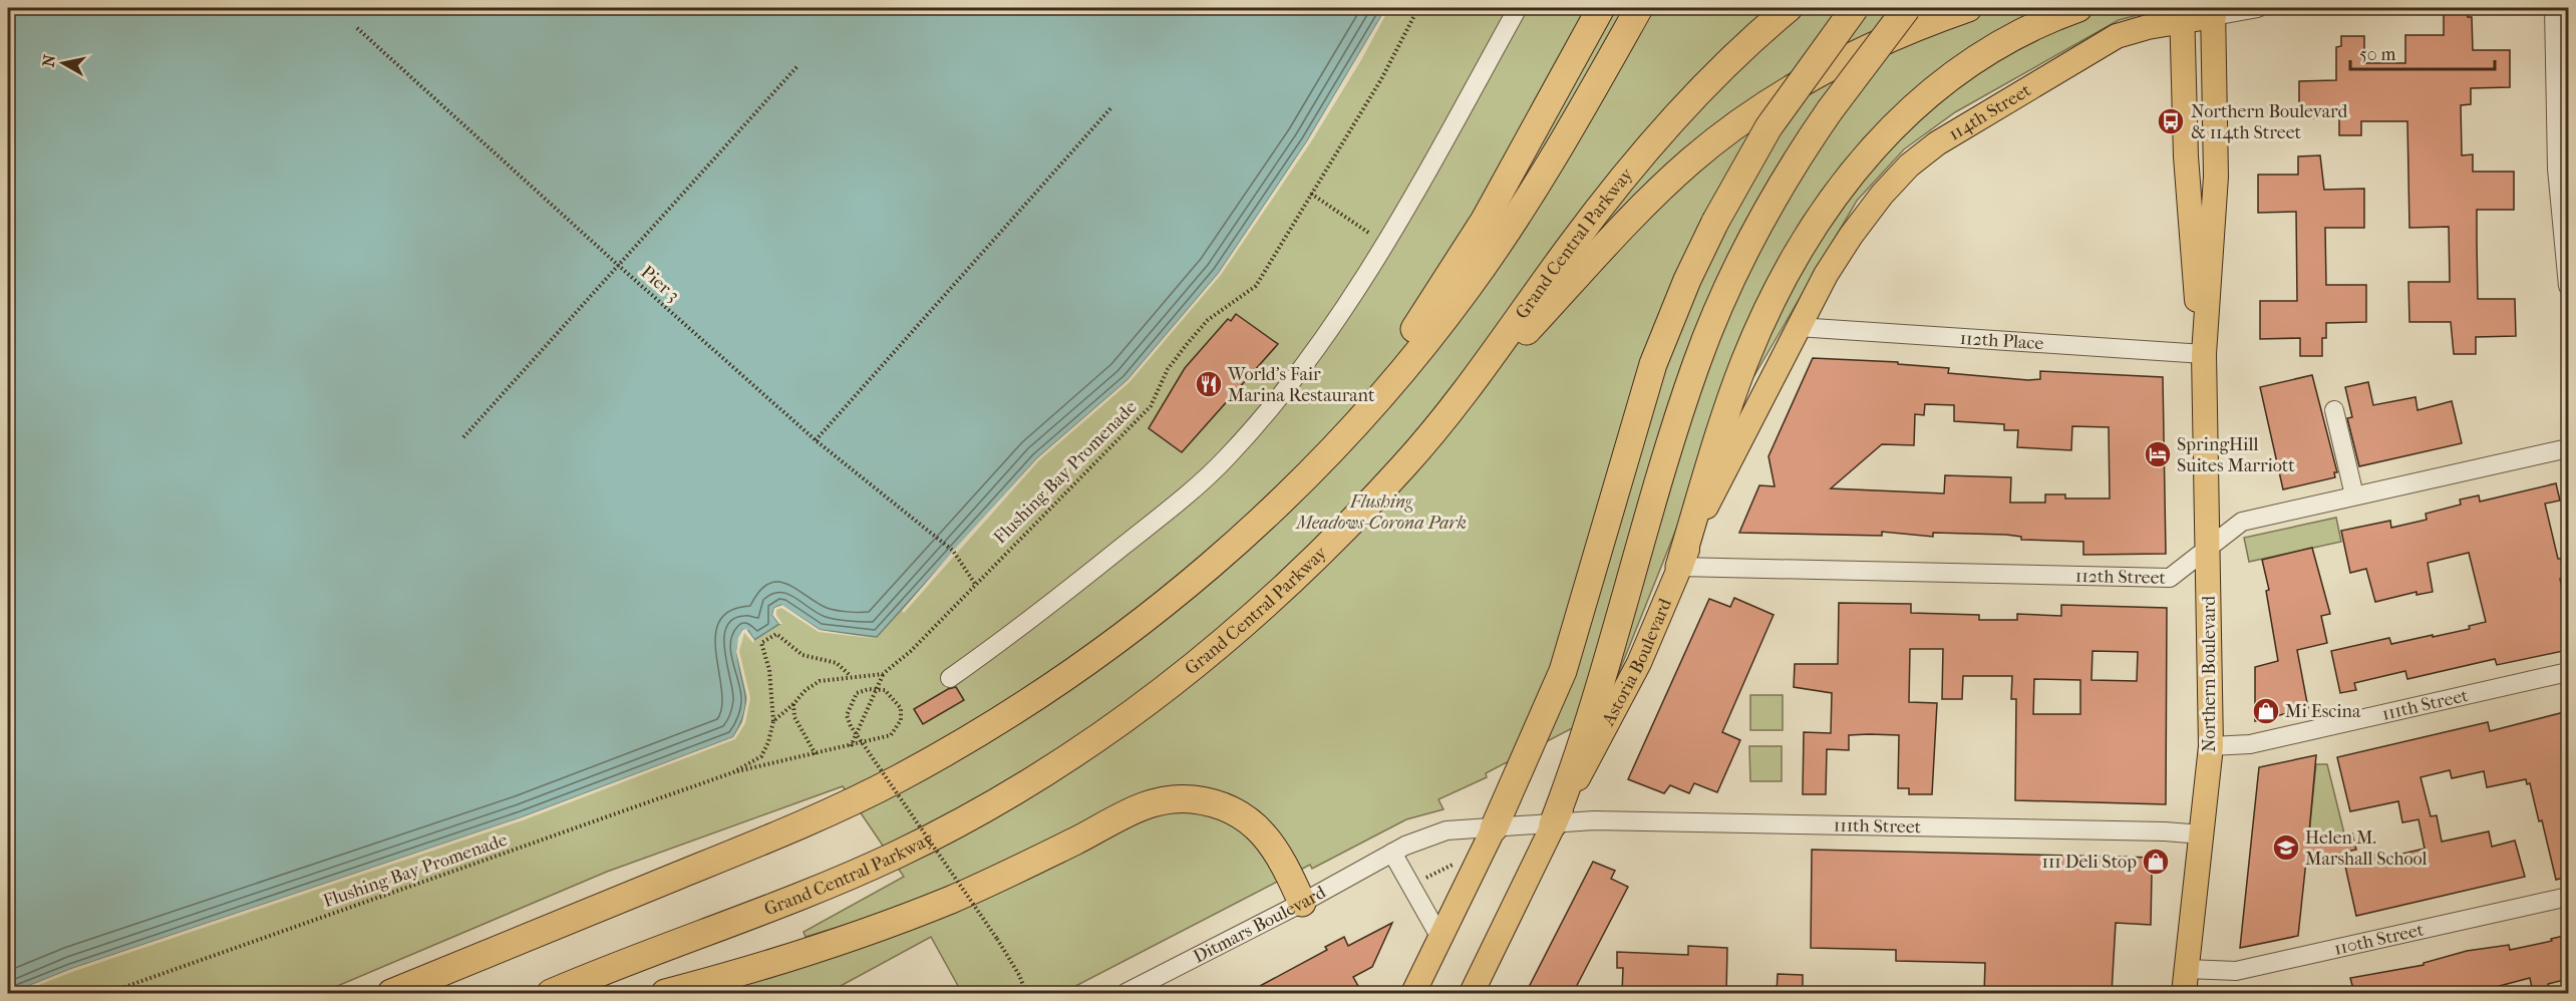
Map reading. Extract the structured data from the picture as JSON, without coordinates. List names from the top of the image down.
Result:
{
  "streets": {
    "highway": ["Grand Central Parkway"],
    "main road": ["114th Street", "Astoria Boulevard", "Northern Boulevard"],
    "street": [
      "112th Place",
      "112th Street",
      "111th Street",
      "Ditmars Boulevard",
      "110th Street"
    ],
    "path": ["Pier 3", "Flushing Bay Promenade"]
  },
  "crossings": [
    ["114th Street", "112th Place"],
    ["114th Street", "Astoria Boulevard"],
    ["114th Street", "Northern Boulevard"],
    ["Pier 3", "Flushing Bay Promenade"],
    ["112th Place", "Astoria Boulevard"],
    ["112th Place", "Northern Boulevard"],
    ["112th Street", "Astoria Boulevard"],
    ["112th Street", "Northern Boulevard"],
    ["Astoria Boulevard", "111th Street"],
    ["Astoria Boulevard", "Ditmars Boulevard"],
    ["Northern Boulevard", "111th Street"],
    ["Northern Boulevard", "110th Street"],
    ["111th Street", "Ditmars Boulevard"]
  ],
  "parks": ["Flushing Meadows-Corona Park"],
  "places": {
    "bus stop": ["Northern Boulevard & 114th Street"],
    "restaurant": ["World's Fair Marina Restaurant"],
    "hotel": ["SpringHill Suites Marriott"],
    "shop": ["Mi Escina", "111 Deli Stop"],
    "school or university": ["Helen M. Marshall School"]
  },
  "scale_bar": "50 m",
  "north": "left"
}
